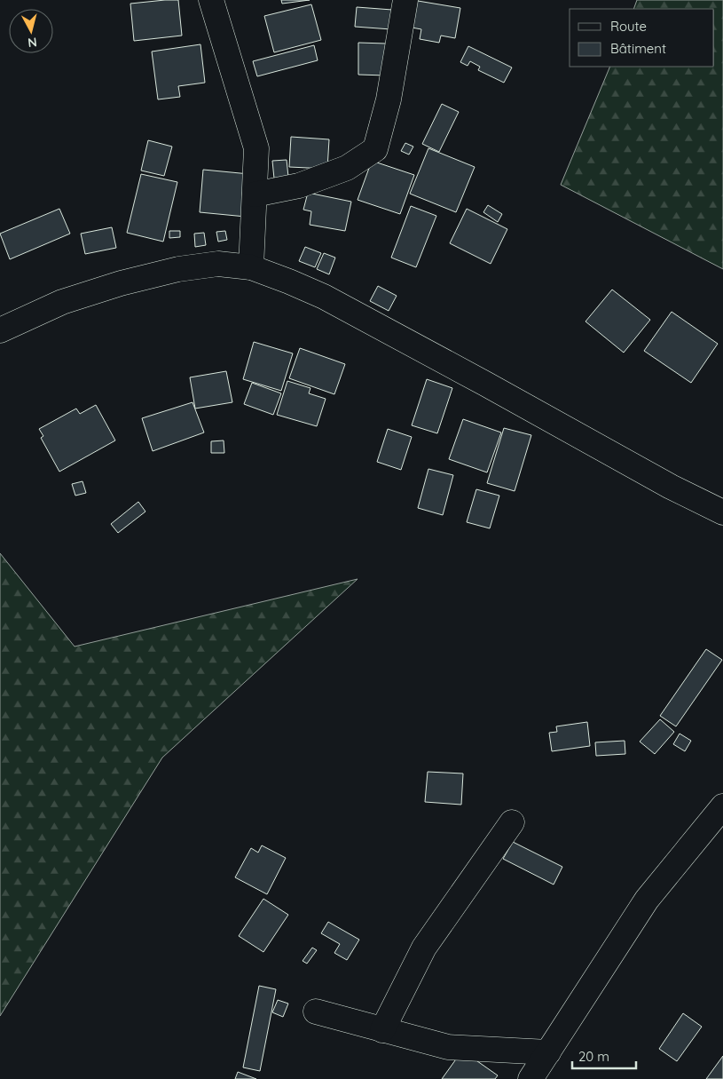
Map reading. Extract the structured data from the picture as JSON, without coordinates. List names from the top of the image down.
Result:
{
  "legend": ["Route", "Bâtiment"],
  "scale_bar": "20 m",
  "north": "bottom"
}
